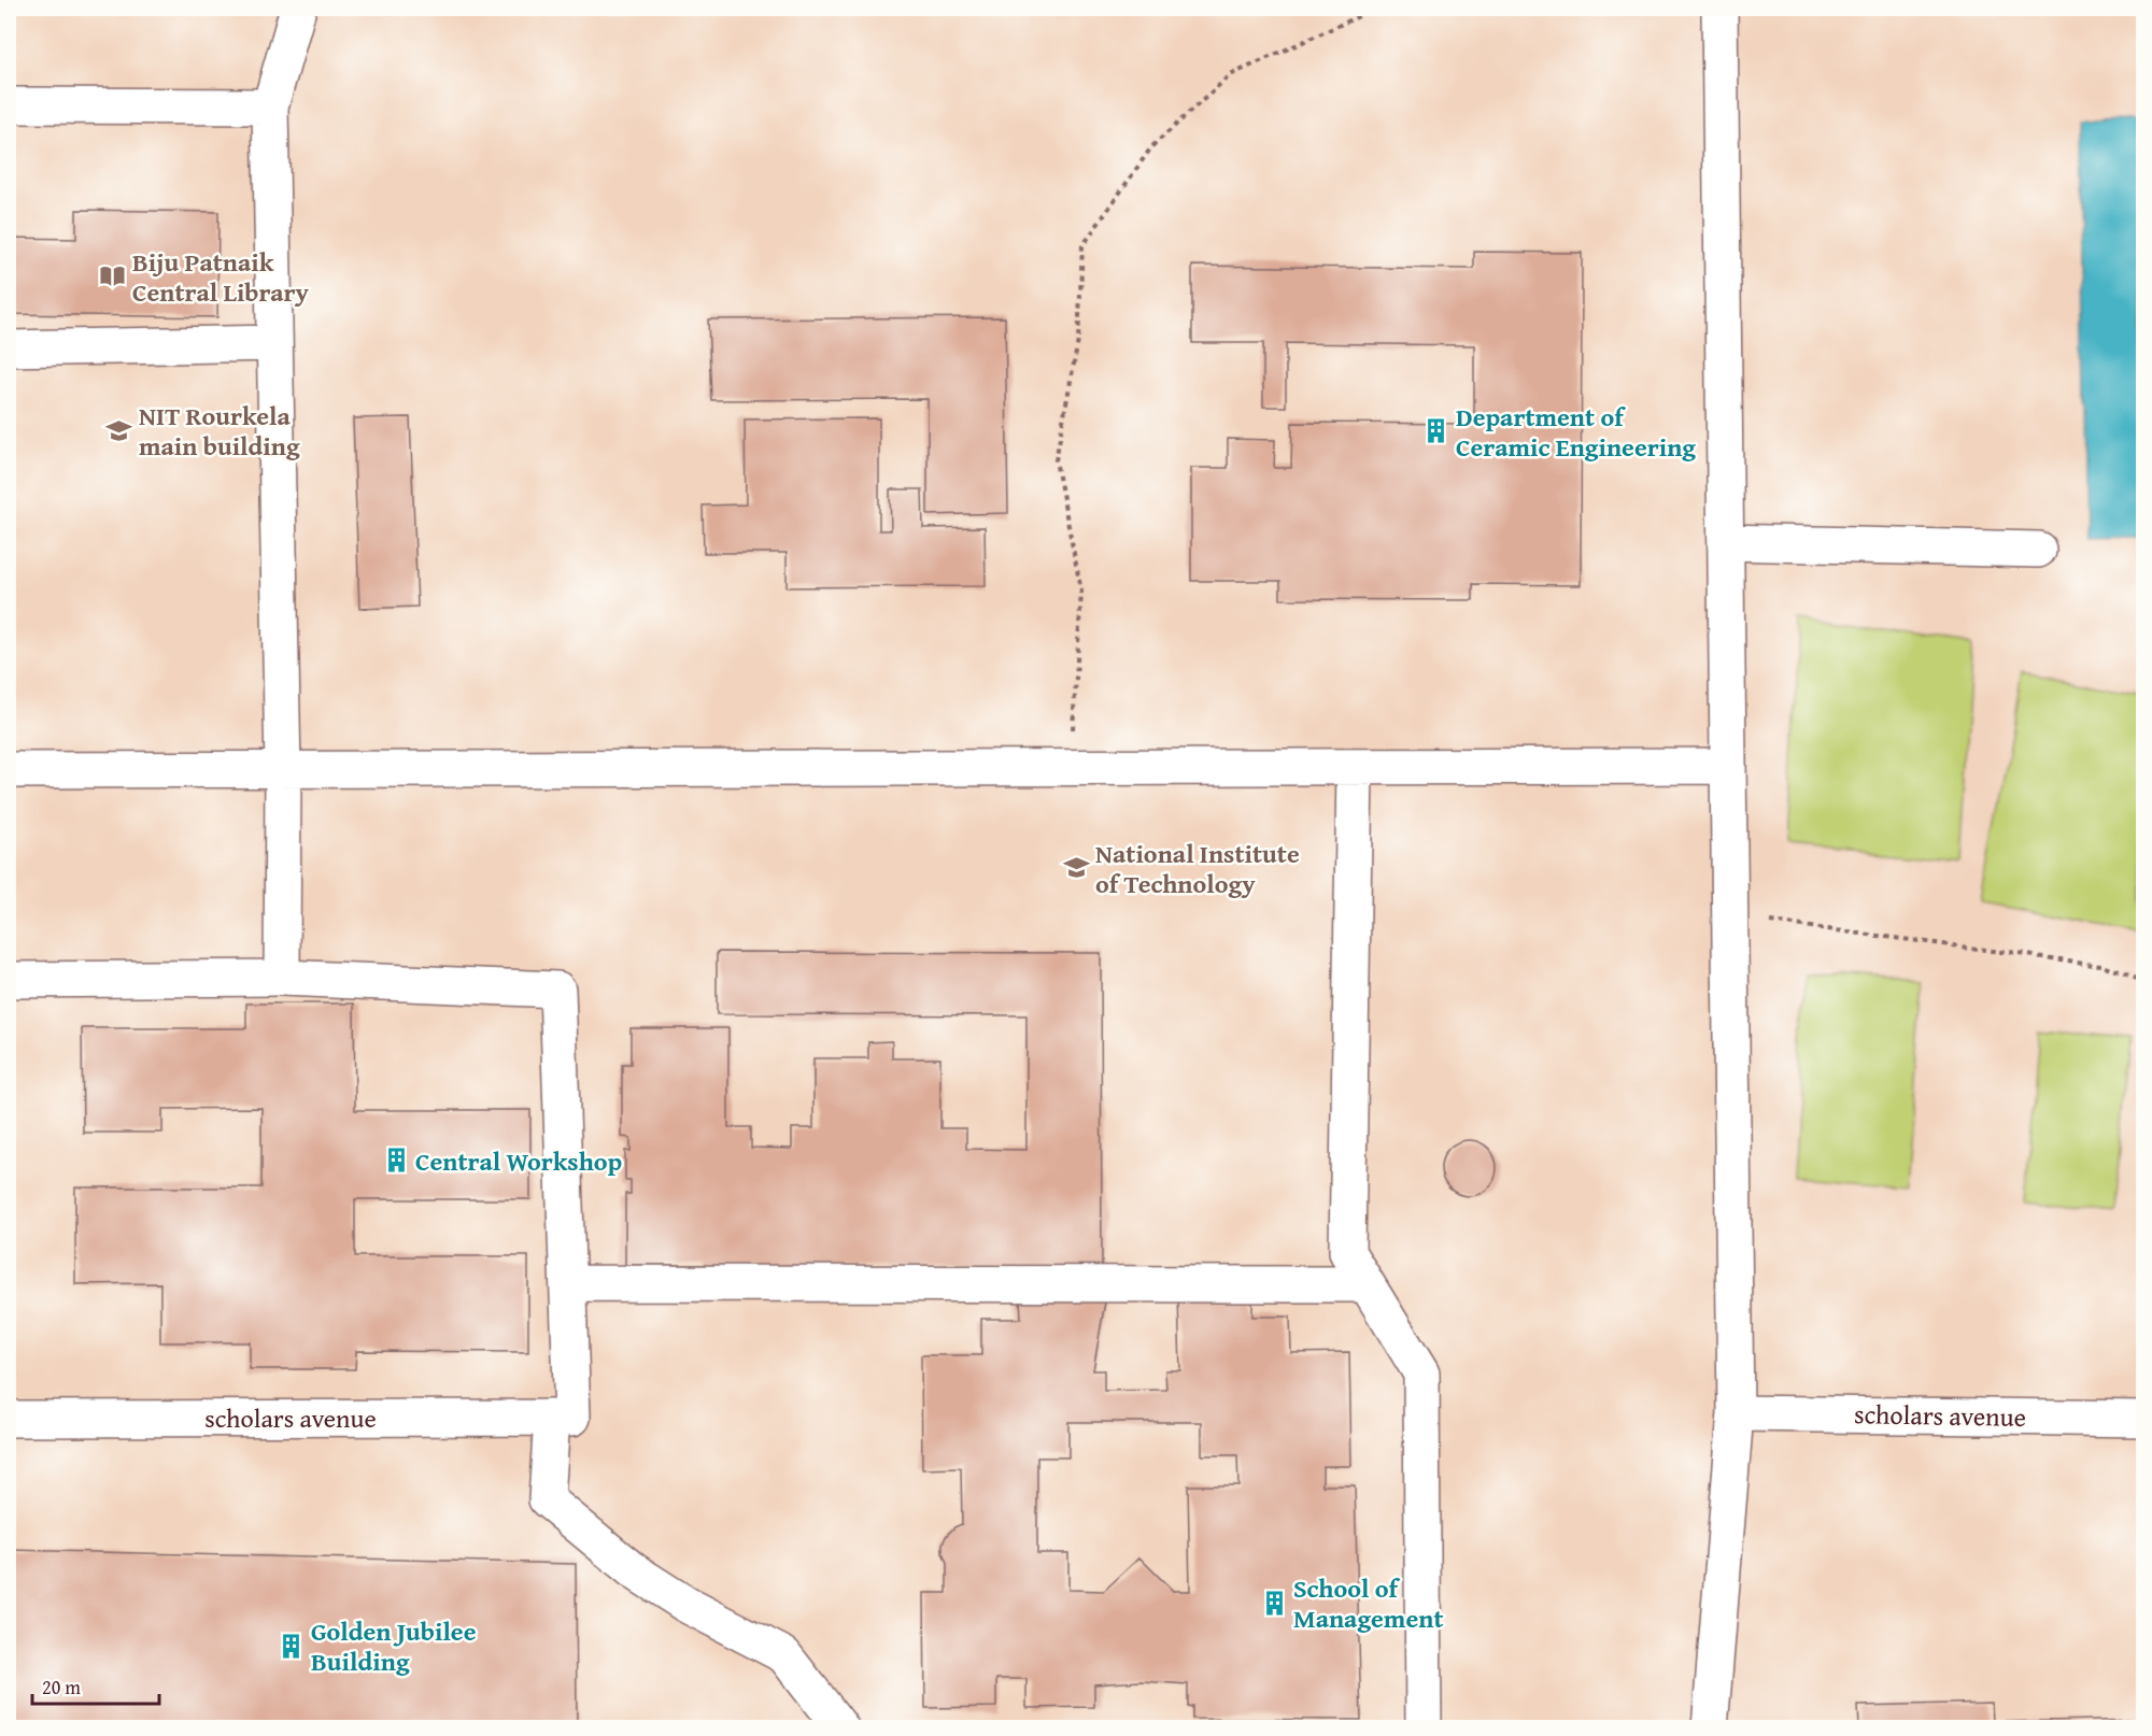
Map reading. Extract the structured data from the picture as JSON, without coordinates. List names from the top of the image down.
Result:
{
  "streets": {
    "street": ["scholars avenue"]
  },
  "places": {
    "library": ["Biju Patnaik Central Library"],
    "school or university": ["NIT Rourkela main building", "National Institute of Technology"],
    "building": [
      "Department of Ceramic Engineering",
      "Central Workshop",
      "School of Management",
      "Golden Jubilee Building"
    ]
  },
  "scale_bar": "20 m"
}
